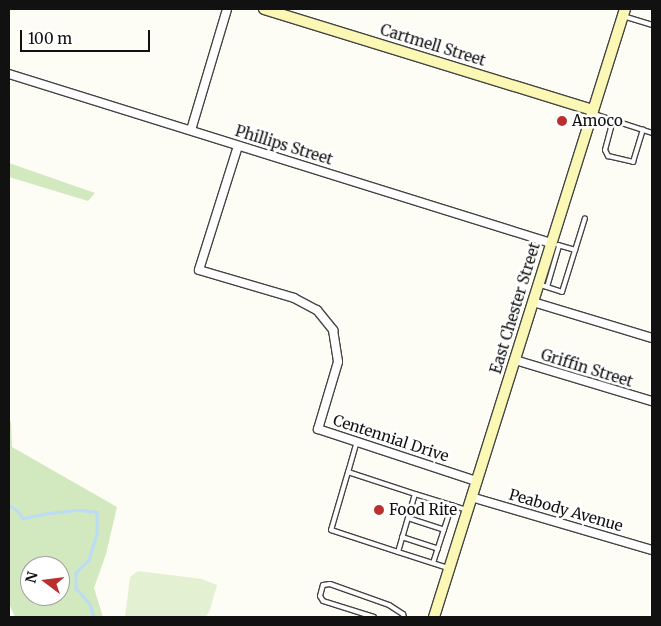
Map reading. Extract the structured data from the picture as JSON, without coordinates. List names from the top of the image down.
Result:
{
  "streets": {
    "main road": ["Cartmell Street", "East Chester Street"],
    "street": [
      "Phillips Street",
      "Griffin Street",
      "Centennial Drive",
      "Peabody Avenue"
    ]
  },
  "crossings": [
    ["Cartmell Street", "East Chester Street"],
    ["Phillips Street", "East Chester Street"],
    ["Phillips Street", "Centennial Drive"],
    ["East Chester Street", "Griffin Street"],
    ["East Chester Street", "Centennial Drive"],
    ["East Chester Street", "Peabody Avenue"]
  ],
  "places": ["Amoco", "Food Rite"],
  "scale_bar": "100 m",
  "north": "left"
}
